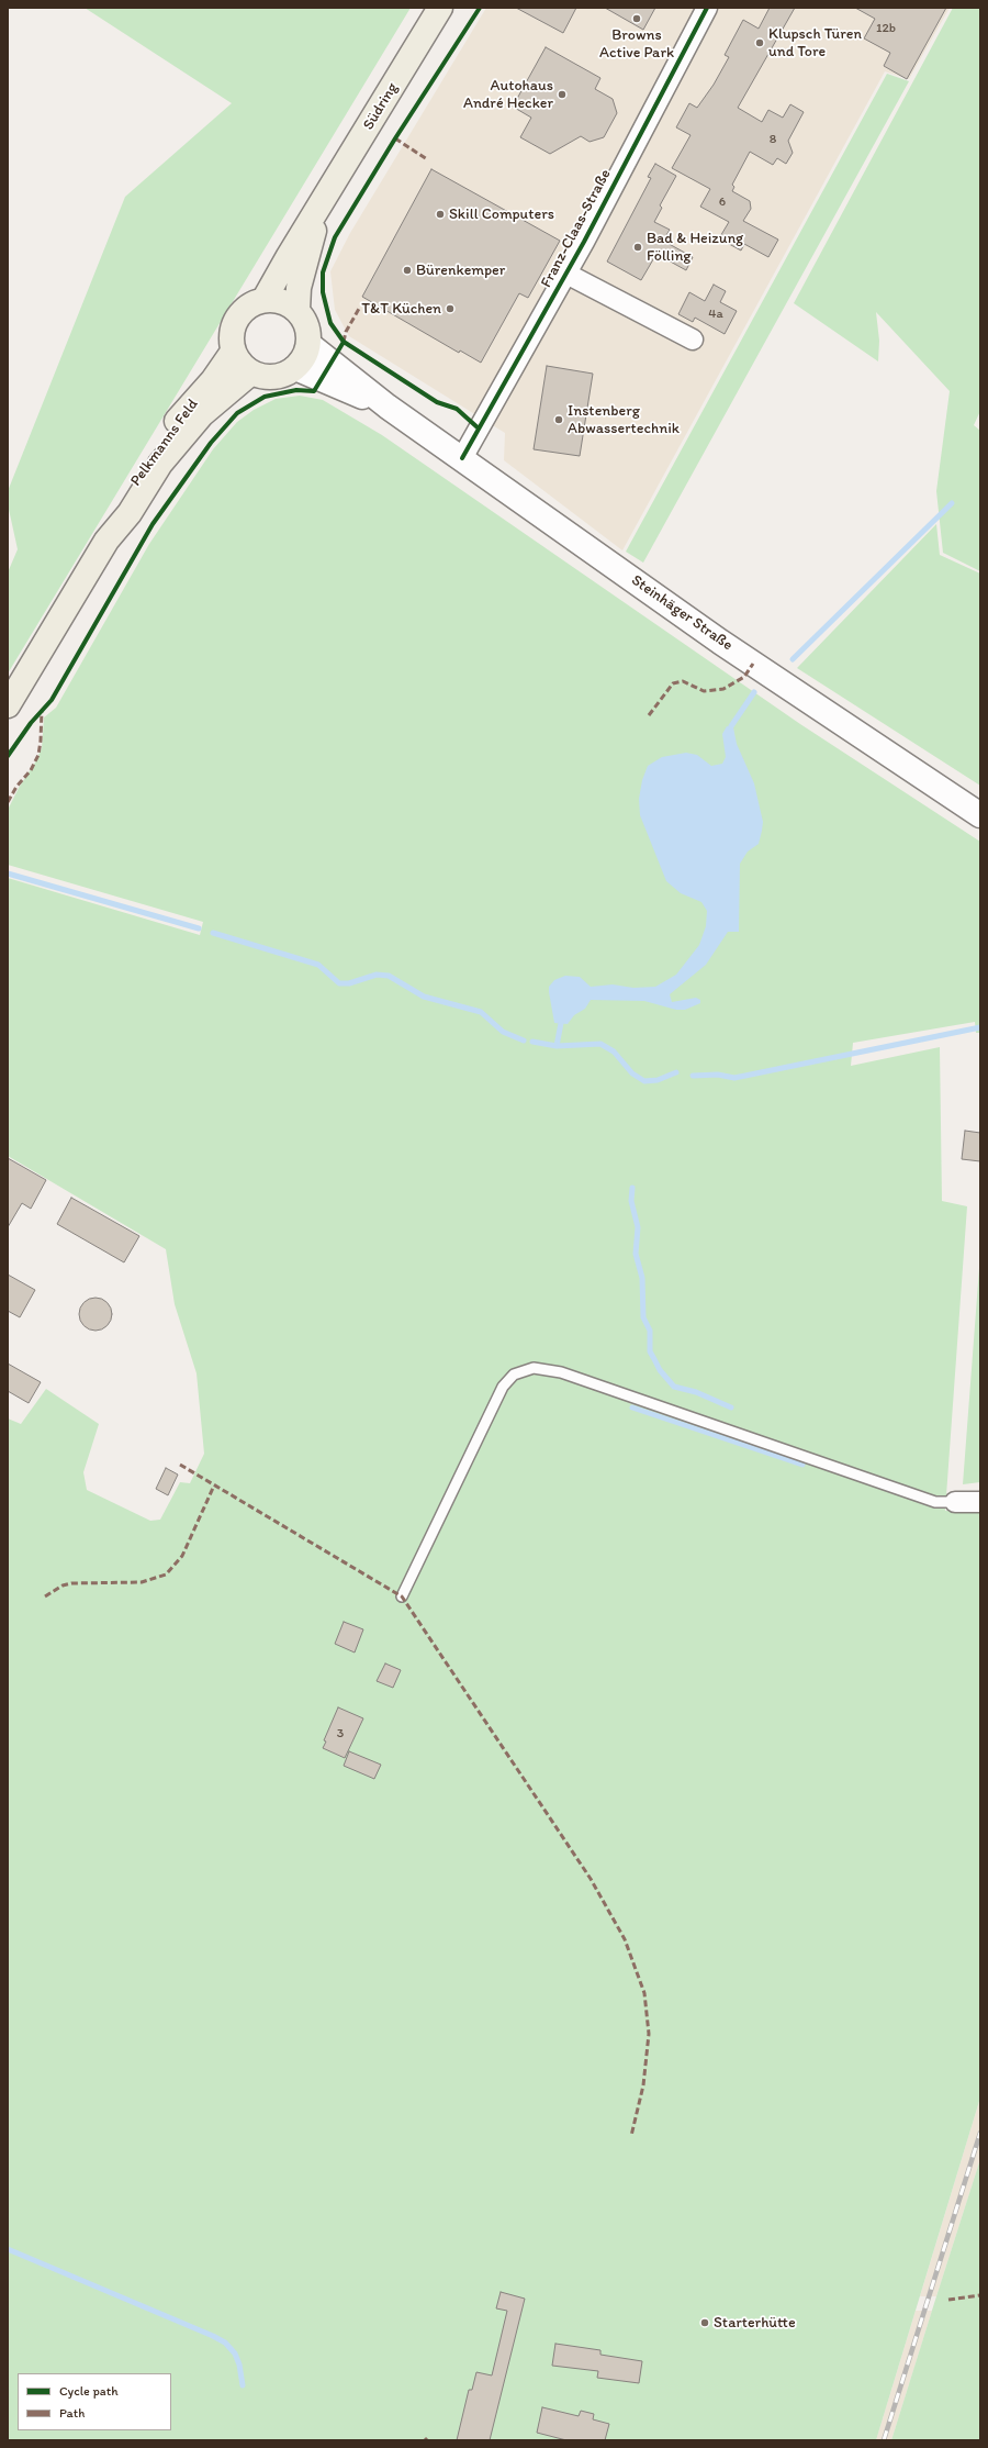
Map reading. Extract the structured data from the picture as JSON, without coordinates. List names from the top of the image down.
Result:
{
  "streets": {
    "main road": ["Südring", "Pelkmanns Feld", "Steinhäger Straße"],
    "street": ["Franz-Claas-Straße"]
  },
  "crossings": [
    ["Südring", "Pelkmanns Feld"],
    ["Südring", "Steinhäger Straße"],
    ["Franz-Claas-Straße", "Steinhäger Straße"],
    ["Pelkmanns Feld", "Steinhäger Straße"]
  ],
  "places": [
    "Browns Active Park",
    "Klupsch Türen und Tore",
    "Autohaus André Hecker",
    "Skill Computers",
    "Bad & Heizung Fölling",
    "Bürenkemper",
    "T&T Küchen",
    "Instenberg Abwassertechnik",
    "Starterhütte"
  ],
  "house_numbers": [
    "12b",
    "8",
    "6",
    "4a",
    "3"
  ],
  "legend": ["Cycle path", "Path"]
}
